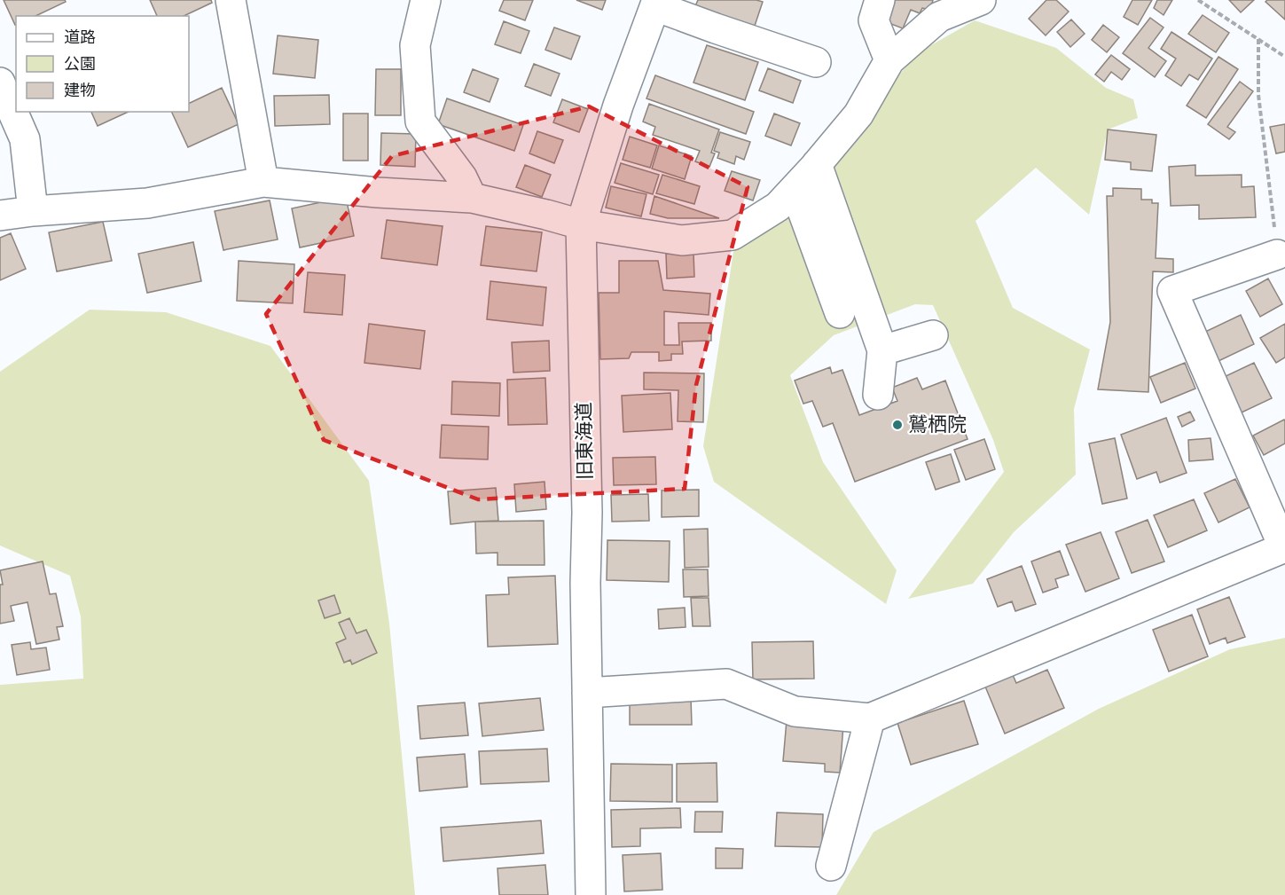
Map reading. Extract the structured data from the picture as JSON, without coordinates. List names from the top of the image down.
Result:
{
  "streets": {
    "street": ["旧東海道"]
  },
  "places": ["鷲栖院"],
  "legend": ["道路", "公園", "建物"]
}
